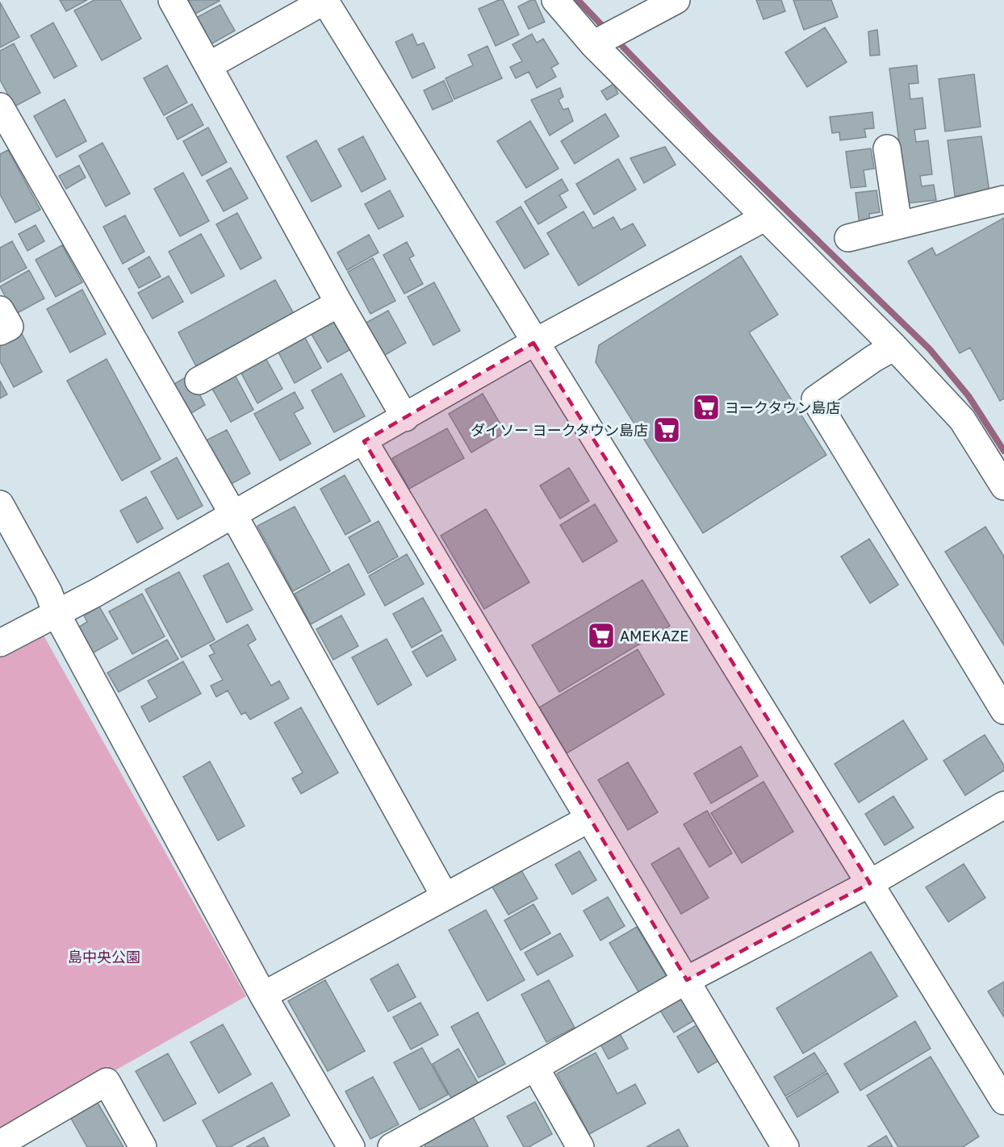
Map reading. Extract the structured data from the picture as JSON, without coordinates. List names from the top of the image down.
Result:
{
  "parks": ["島中央公園"],
  "places": {
    "supermarket": ["ヨークタウン島店", "ダイソー ヨークタウン島店", "AMEKAZE"]
  }
}
